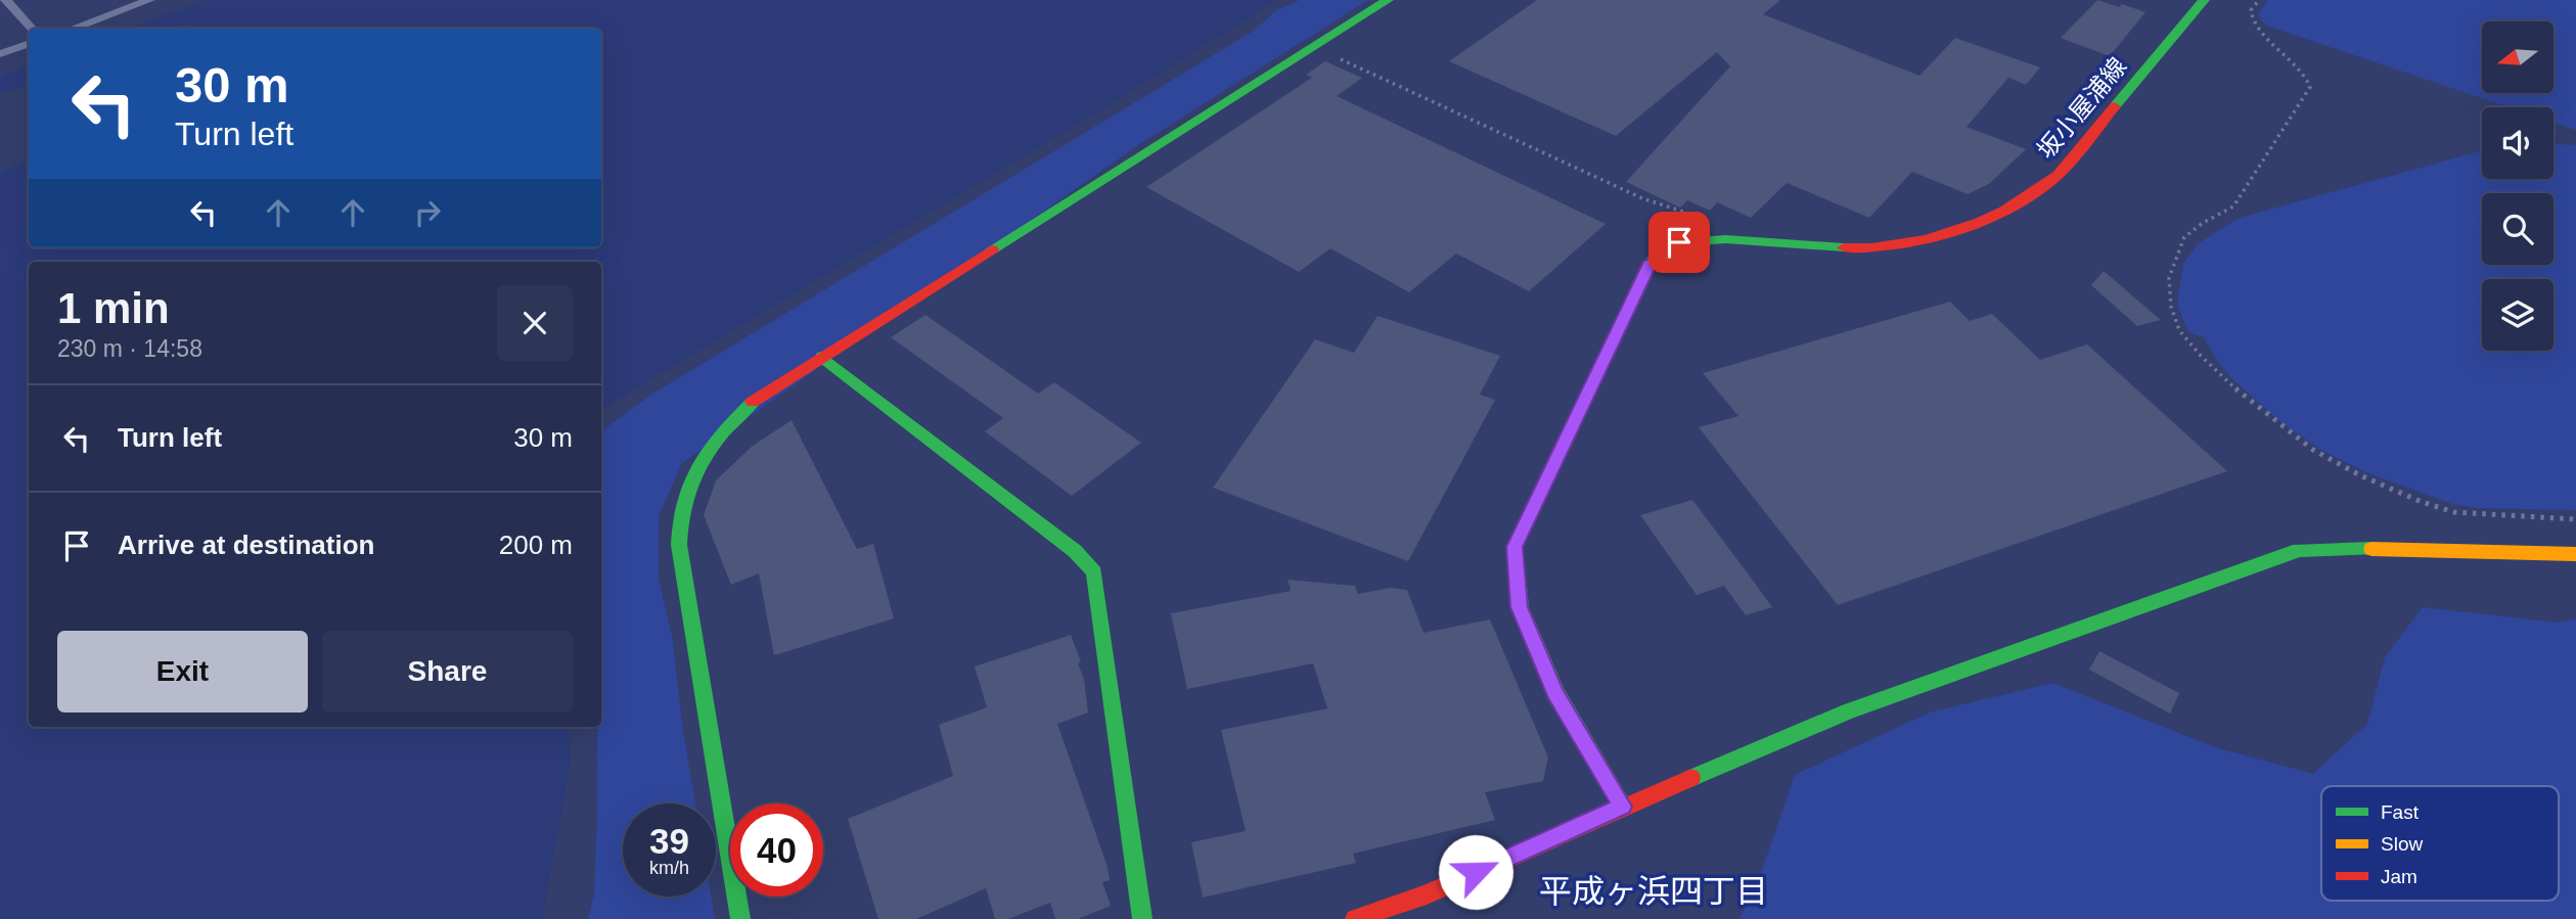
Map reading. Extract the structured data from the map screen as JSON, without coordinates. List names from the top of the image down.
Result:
{
  "streets": {
    "street": ["坂小屋浦線"]
  },
  "districts": ["平成ヶ浜四丁目"],
  "legend": ["Fast", "Slow", "Jam"],
  "north": "left",
  "page": {
    "turn": ["30 m", "Turn left"],
    "heading": ["1 min", "230 m · 14:58"],
    "list": [
      {
        "name": "Turn left",
        "value": "30 m"
      },
      {
        "name": "Arrive at destination",
        "value": "200 m"
      }
    ],
    "buttons": ["Exit", "Share"],
    "speed": "39 km/h",
    "limit": "40"
  }
}
